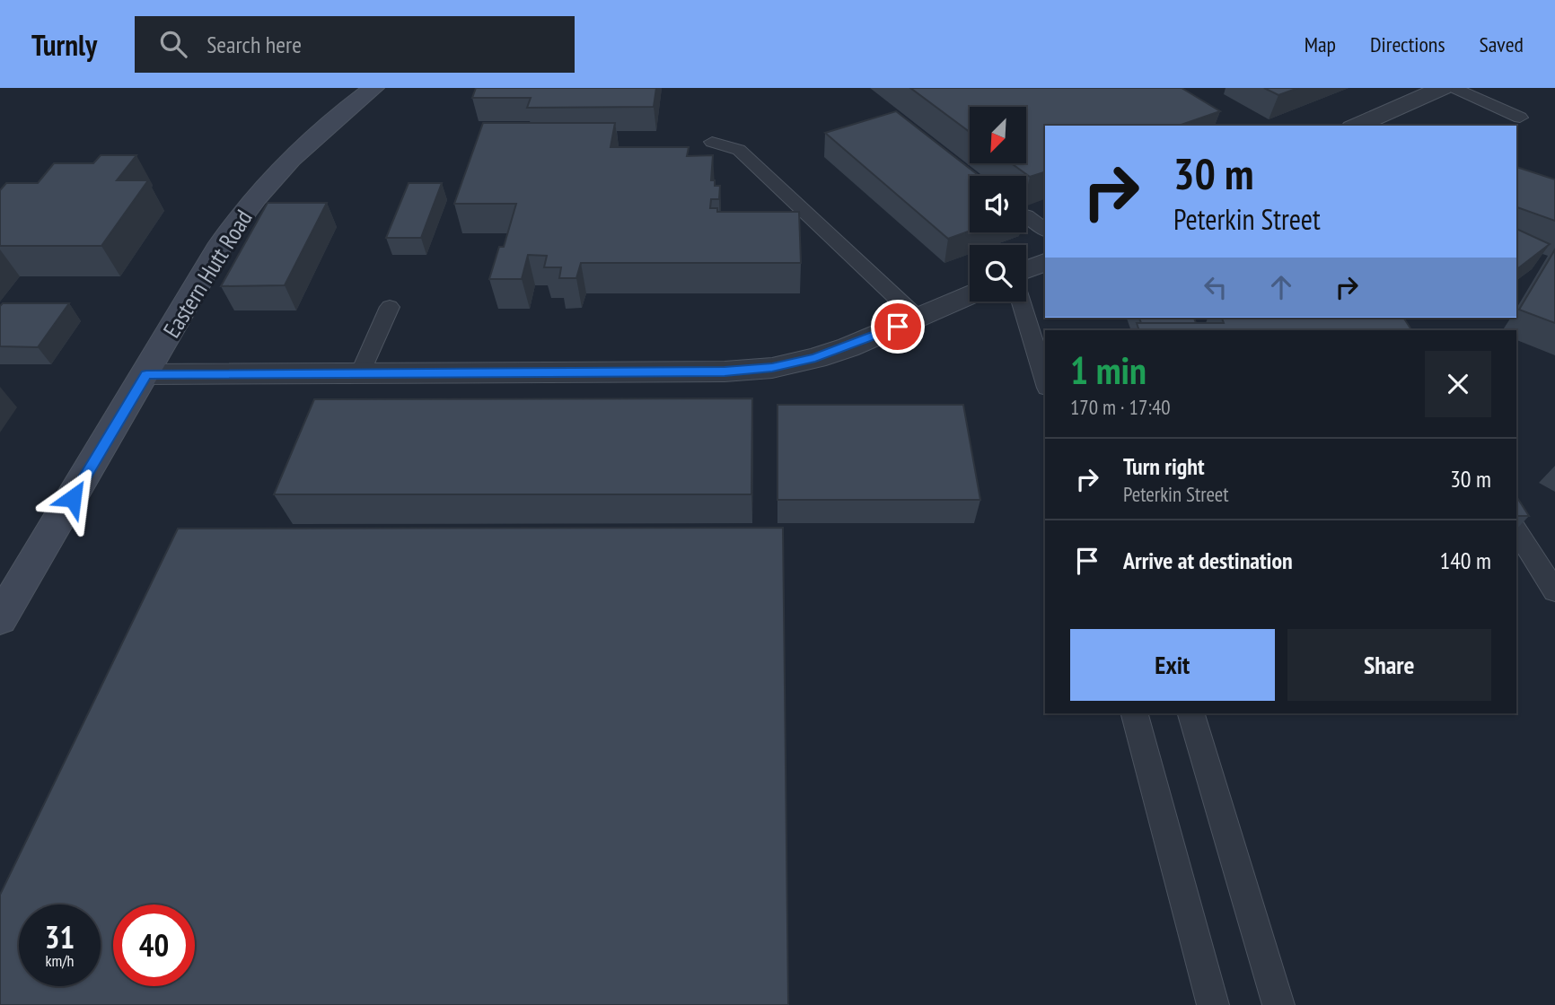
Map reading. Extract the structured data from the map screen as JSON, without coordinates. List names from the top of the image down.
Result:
{
  "streets": {
    "street": ["Eastern Hutt Road"]
  },
  "north": "bottom left",
  "page": {
    "header": "Turnly",
    "search": "Search here",
    "nav": ["Map", "Directions", "Saved"],
    "turn": ["30 m", "Peterkin Street"],
    "heading": ["1 min", "170 m · 17:40"],
    "list": [
      {
        "name": "Turn right",
        "note": "Peterkin Street",
        "value": "30 m"
      },
      {
        "name": "Arrive at destination",
        "value": "140 m"
      }
    ],
    "buttons": ["Exit", "Share"],
    "speed": "31 km/h",
    "limit": "40"
  }
}
